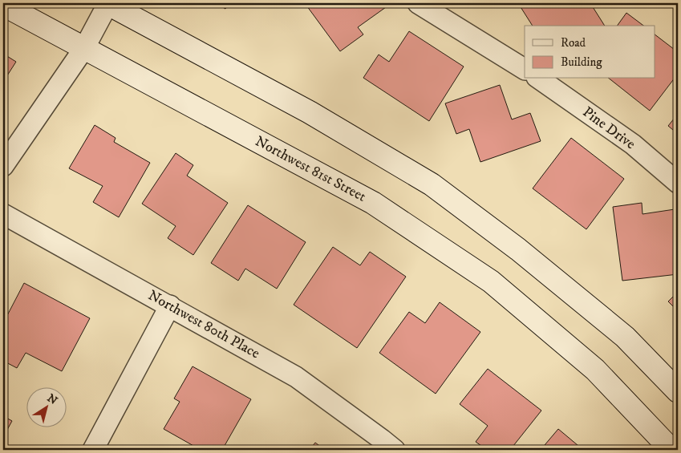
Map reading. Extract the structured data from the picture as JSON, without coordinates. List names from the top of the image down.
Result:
{
  "streets": {
    "street": ["Pine Drive", "Northwest 81st Street", "Northwest 80th Place"]
  },
  "legend": ["Road", "Building"],
  "north": "top right"
}
